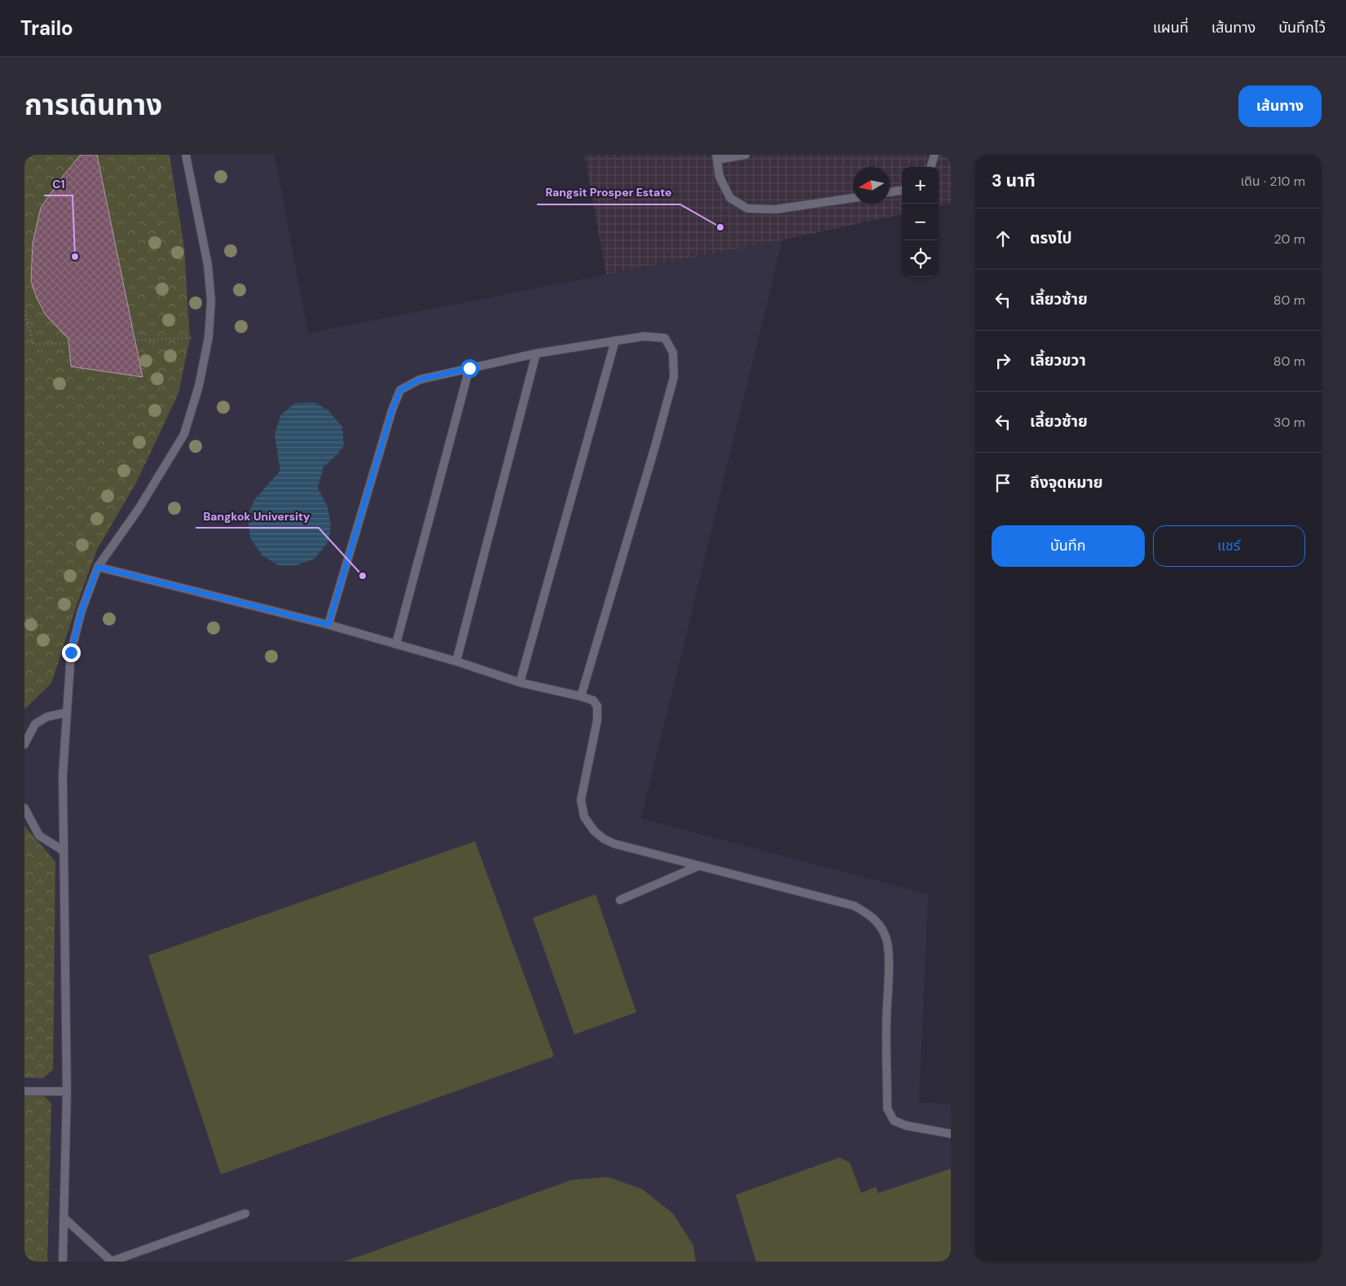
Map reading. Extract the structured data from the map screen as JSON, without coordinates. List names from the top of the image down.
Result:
{
  "places": ["Rangsit Prosper Estate", "C1", "Bangkok University"],
  "north": "left",
  "page": {
    "header": "Trailo",
    "nav": ["แผนที่", "เส้นทาง", "บันทึกไว้"],
    "title": "การเดินทาง",
    "buttons": [
      "เส้นทาง",
      ["บันทึก", "แชร์"]
    ],
    "heading": ["3 นาที", "เดิน · 210 m"],
    "map_buttons": ["+", "−"],
    "list": [
      ["ตรงไป", "20 m"],
      ["เลี้ยวซ้าย", "80 m"],
      ["เลี้ยวขวา", "80 m"],
      ["เลี้ยวซ้าย", "30 m"],
      "ถึงจุดหมาย"
    ]
  }
}
